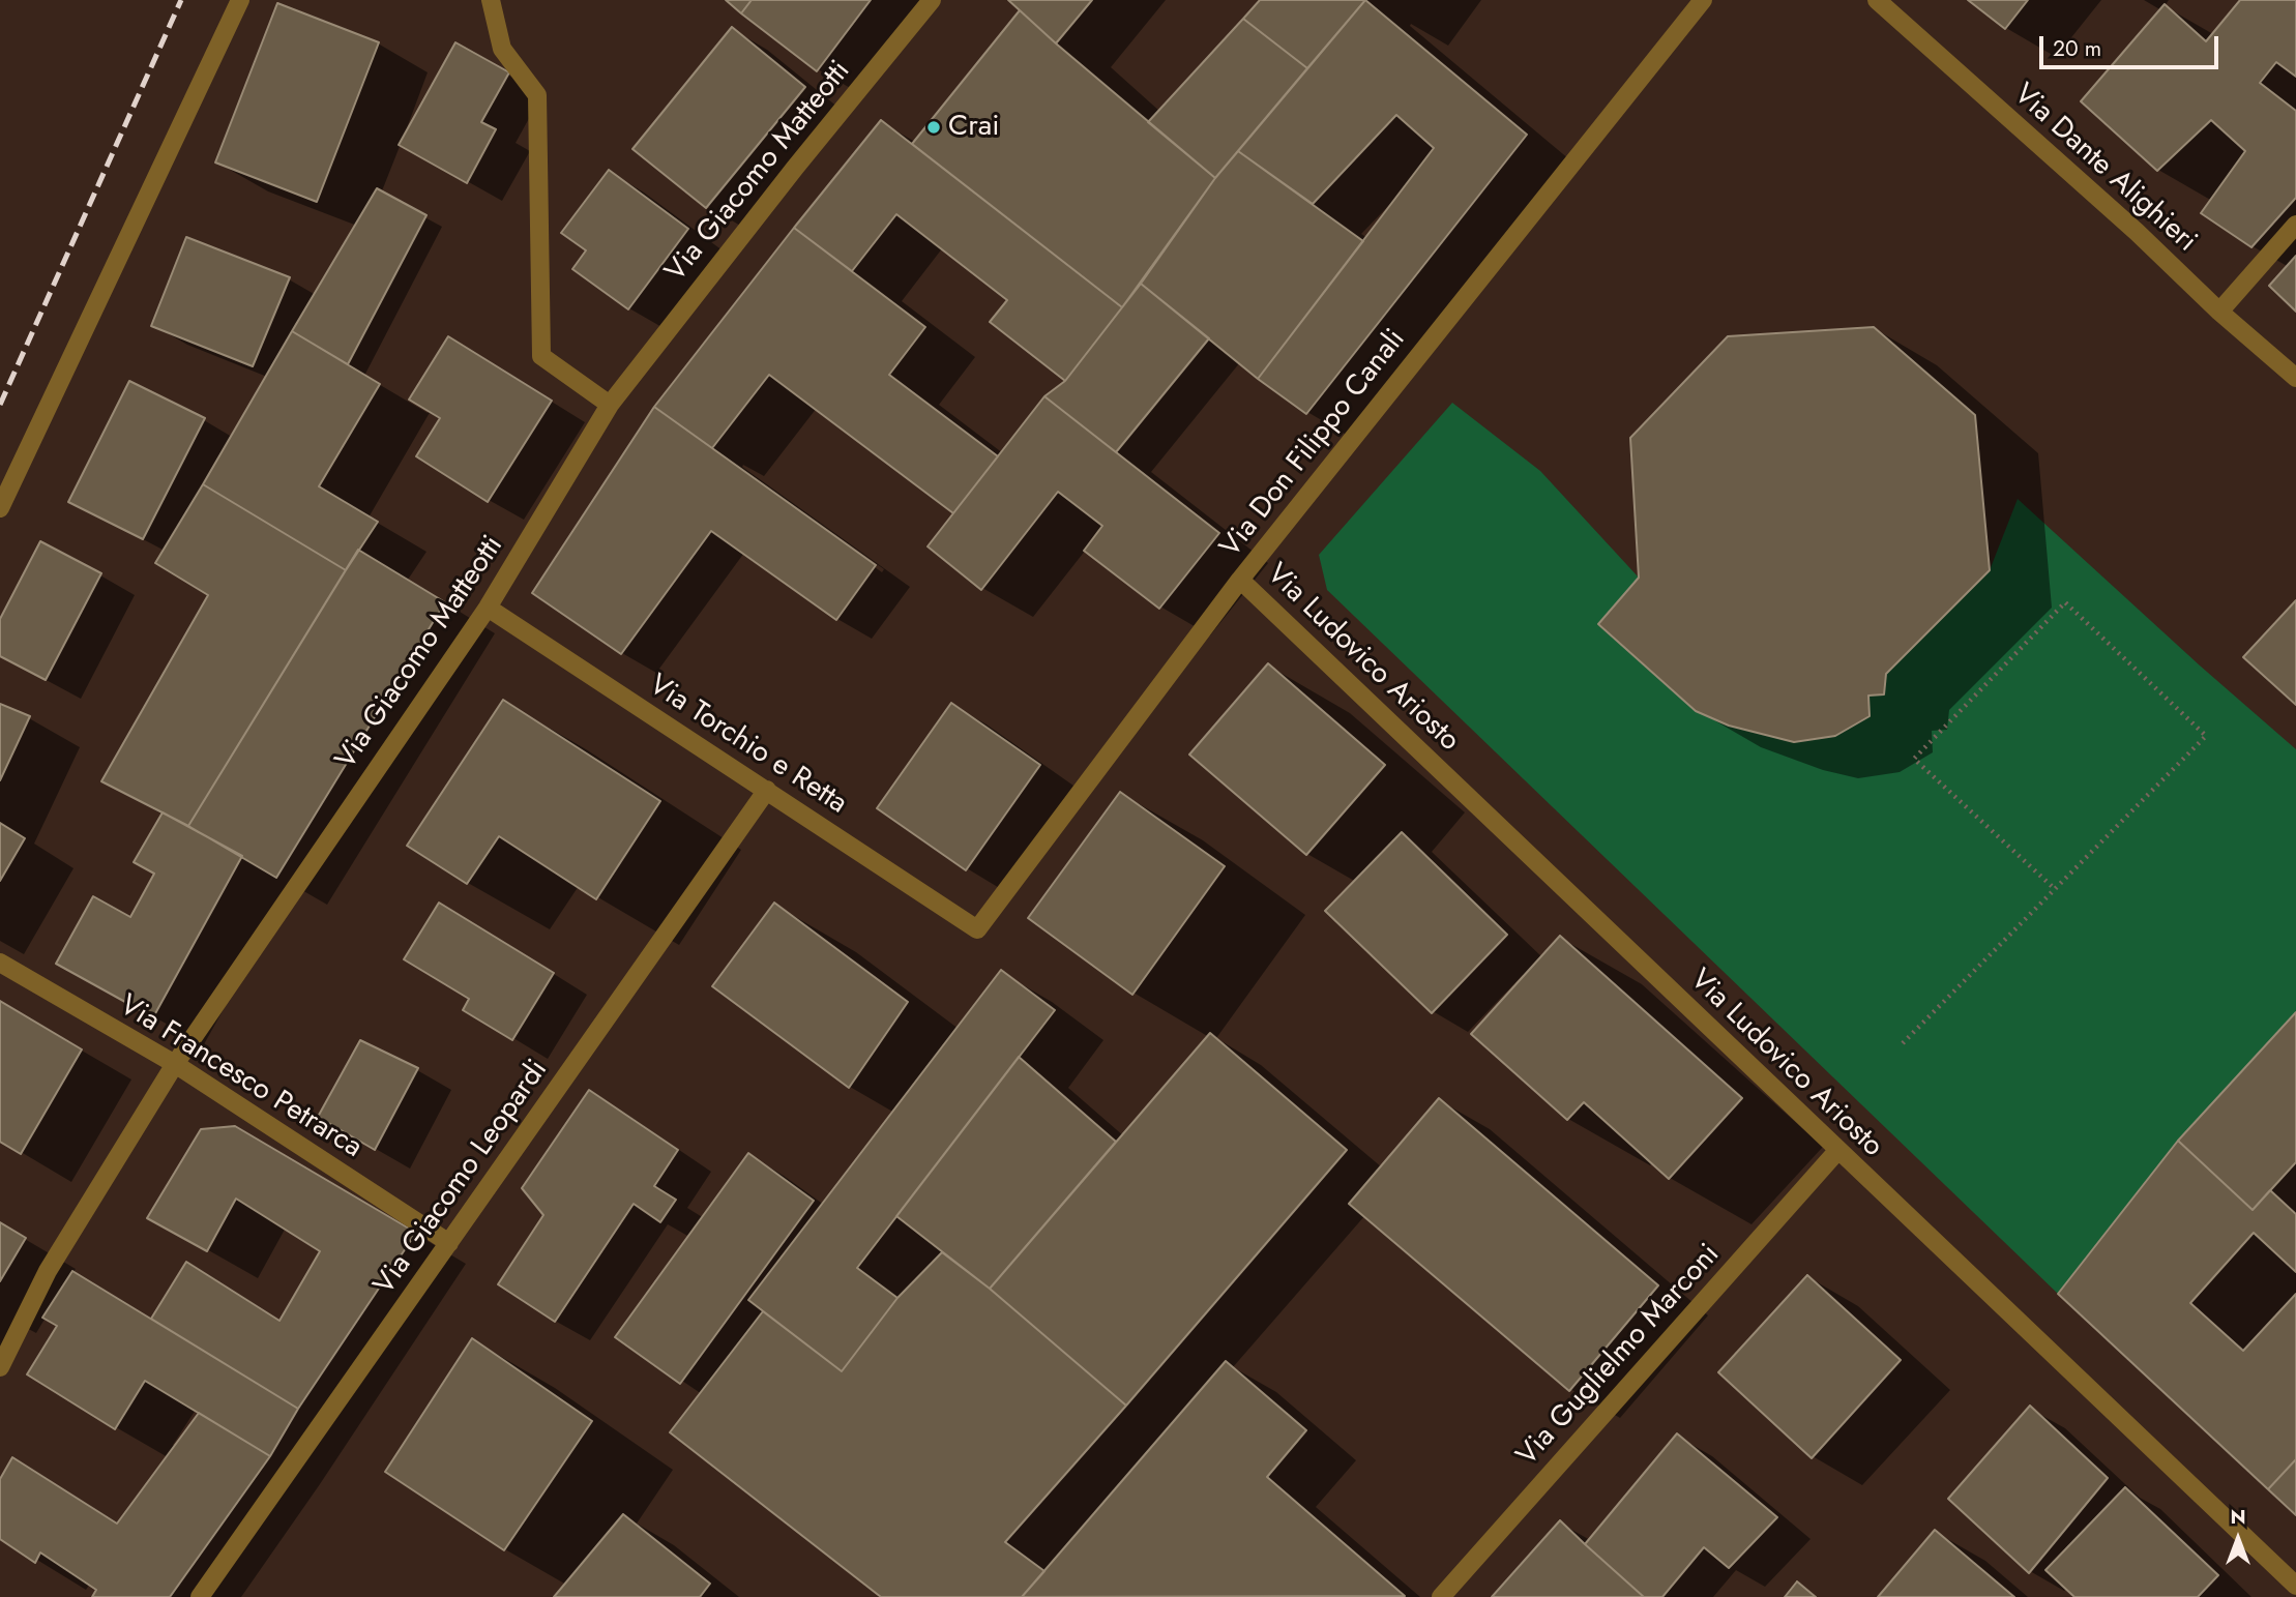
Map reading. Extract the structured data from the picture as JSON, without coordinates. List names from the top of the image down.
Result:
{
  "streets": {
    "street": [
      "Via Dante Alighieri",
      "Via Giacomo Matteotti",
      "Via Don Filippo Canali",
      "Via Ludovico Ariosto",
      "Via Torchio e Retta",
      "Via Francesco Petrarca",
      "Via Giacomo Leopardi",
      "Via Guglielmo Marconi"
    ]
  },
  "crossings": [
    ["Via Giacomo Matteotti", "Via Torchio e Retta"],
    ["Via Giacomo Matteotti", "Via Francesco Petrarca"],
    ["Via Don Filippo Canali", "Via Ludovico Ariosto"],
    ["Via Don Filippo Canali", "Via Torchio e Retta"],
    ["Via Ludovico Ariosto", "Via Guglielmo Marconi"],
    ["Via Torchio e Retta", "Via Giacomo Leopardi"],
    ["Via Francesco Petrarca", "Via Giacomo Leopardi"]
  ],
  "places": ["Crai"],
  "scale_bar": "20 m",
  "north": "top"
}
